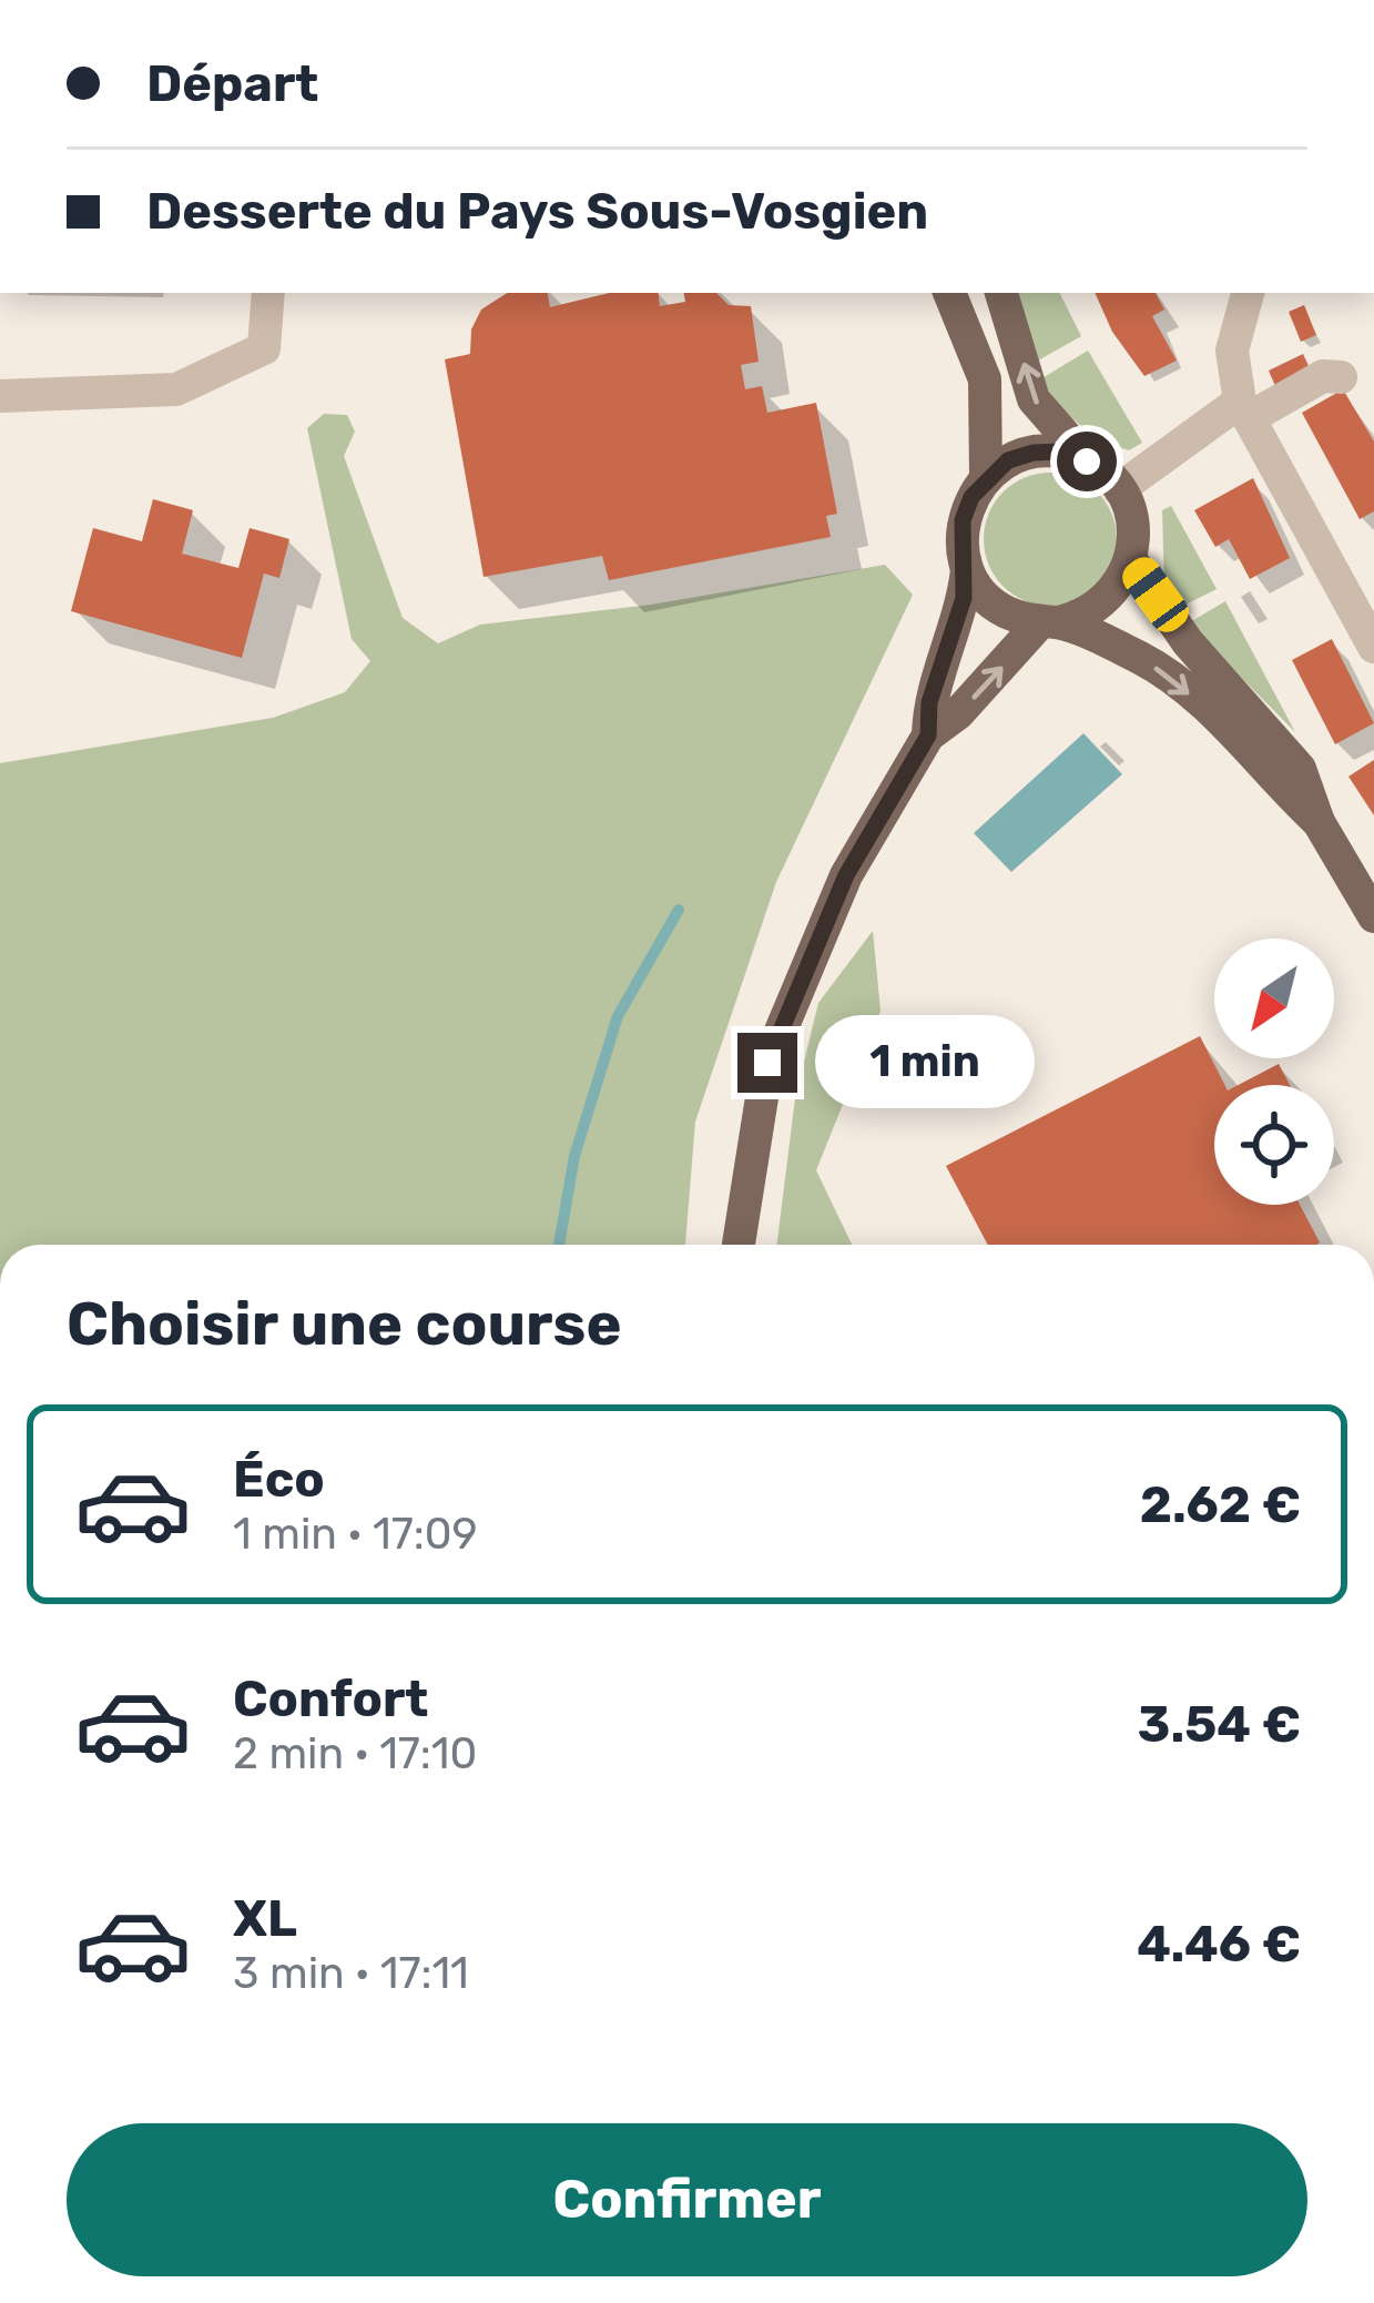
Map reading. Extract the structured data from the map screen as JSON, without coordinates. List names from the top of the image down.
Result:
{
  "north": "bottom left",
  "page": {
    "banner": ["Départ", "Desserte du Pays Sous-Vosgien"],
    "bubble": "1 min",
    "heading": "Choisir une course",
    "list": [
      {
        "name": "Éco",
        "note": "1 min · 17:09",
        "value": "2.62 €"
      },
      {
        "name": "Confort",
        "note": "2 min · 17:10",
        "value": "3.54 €"
      },
      {
        "name": "XL",
        "note": "3 min · 17:11",
        "value": "4.46 €"
      }
    ],
    "buttons": "Confirmer"
  }
}
